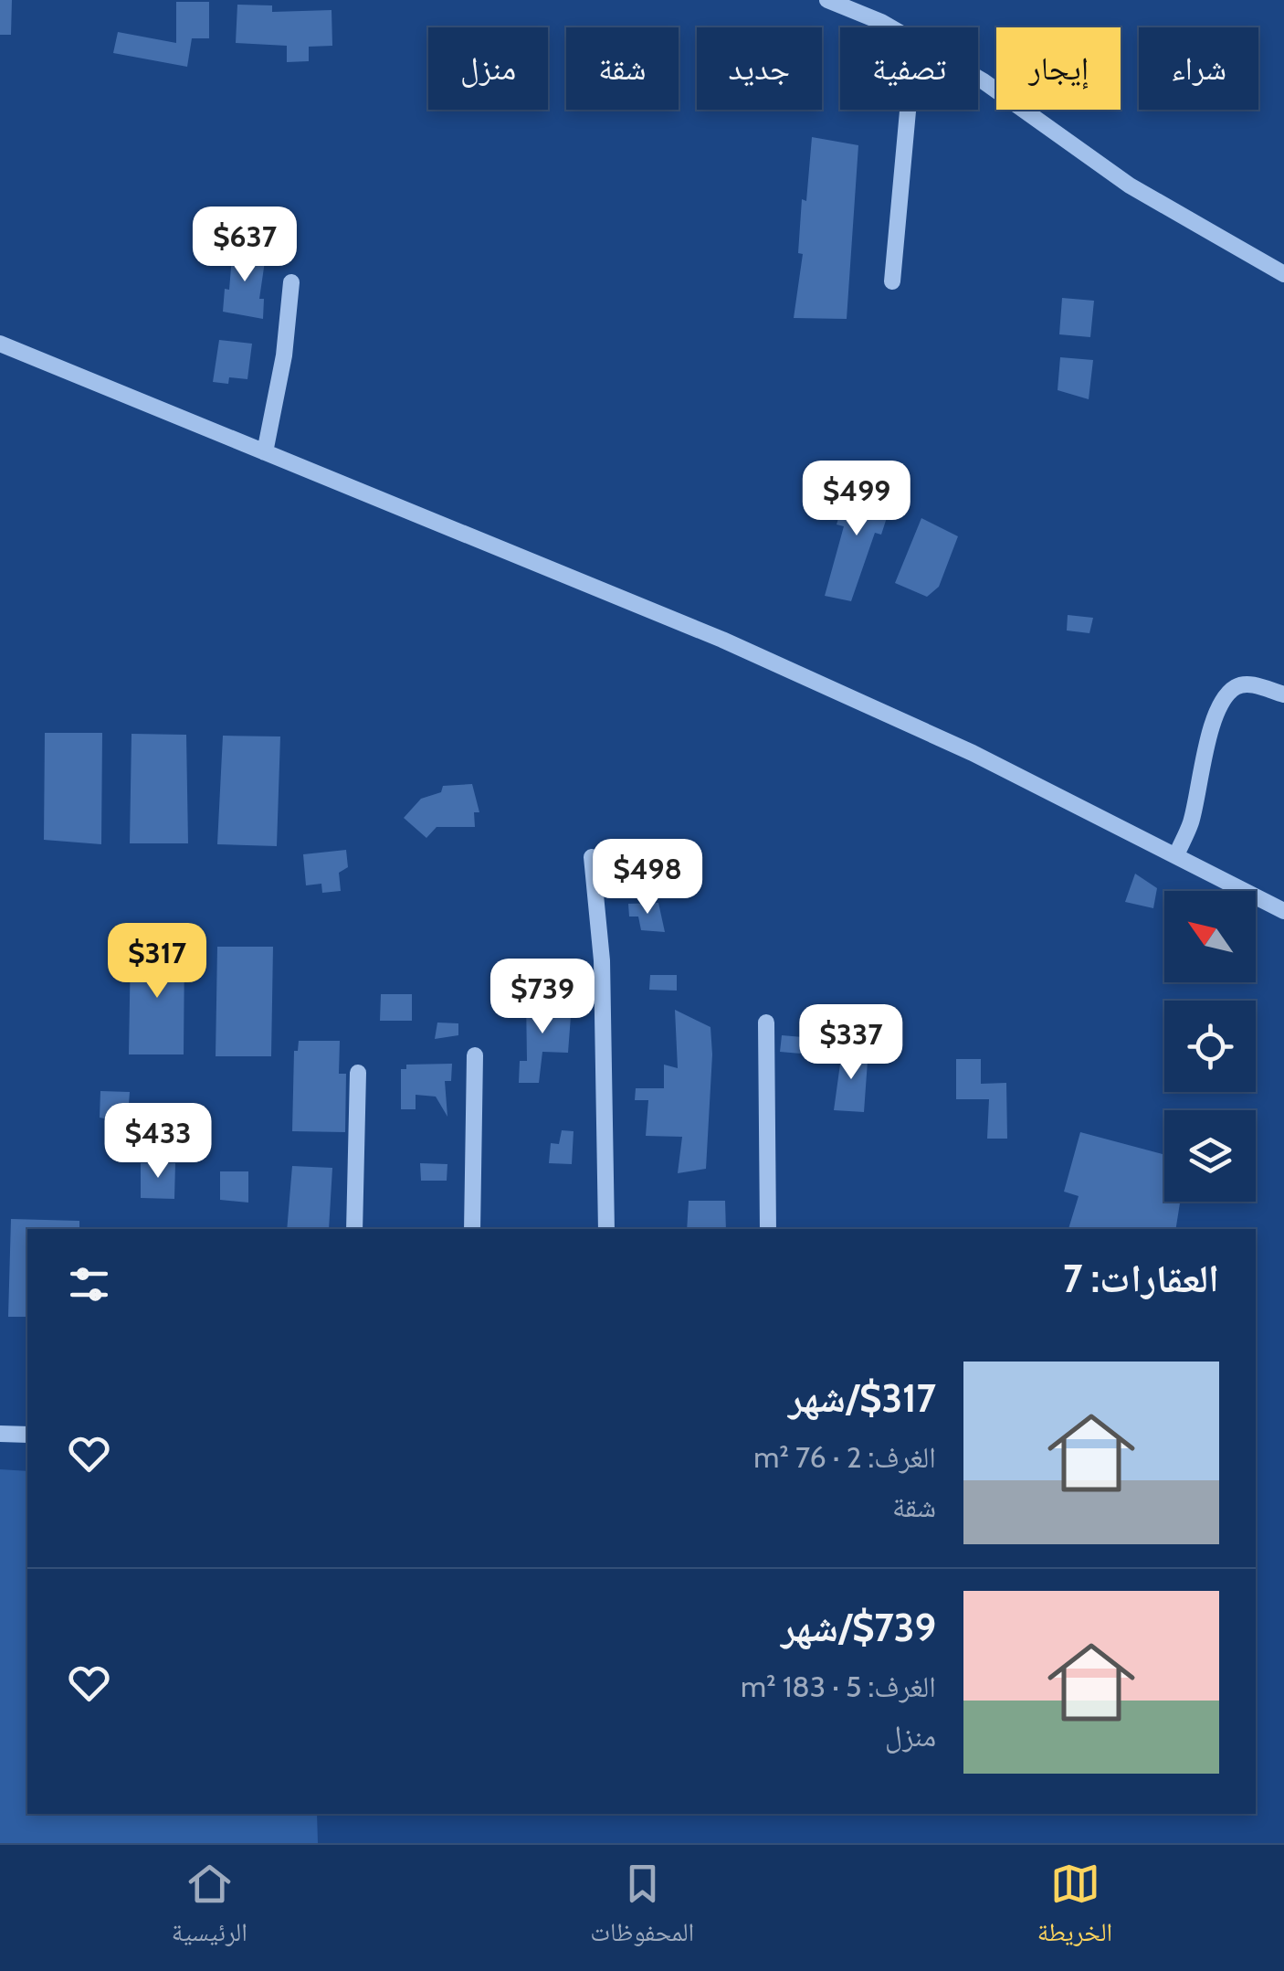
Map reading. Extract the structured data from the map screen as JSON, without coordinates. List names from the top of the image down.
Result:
{
  "north": "top left",
  "page": {
    "chip": [
      "شراء",
      "إيجار",
      "تصفية",
      "جديد",
      "شقة",
      "منزل"
    ],
    "price": [
      "$637",
      "$499",
      "$498",
      "$317",
      "$739",
      "$337",
      "$433"
    ],
    "heading": "العقارات: 7",
    "list": [
      {
        "name": "$317/شهر",
        "note": "الغرف: 2 · 76 m² · شقة"
      },
      {
        "name": "$739/شهر",
        "note": "الغرف: 5 · 183 m² · منزل"
      }
    ],
    "tabs": ["الخريطة", "المحفوظات", "الرئيسية"]
  }
}
